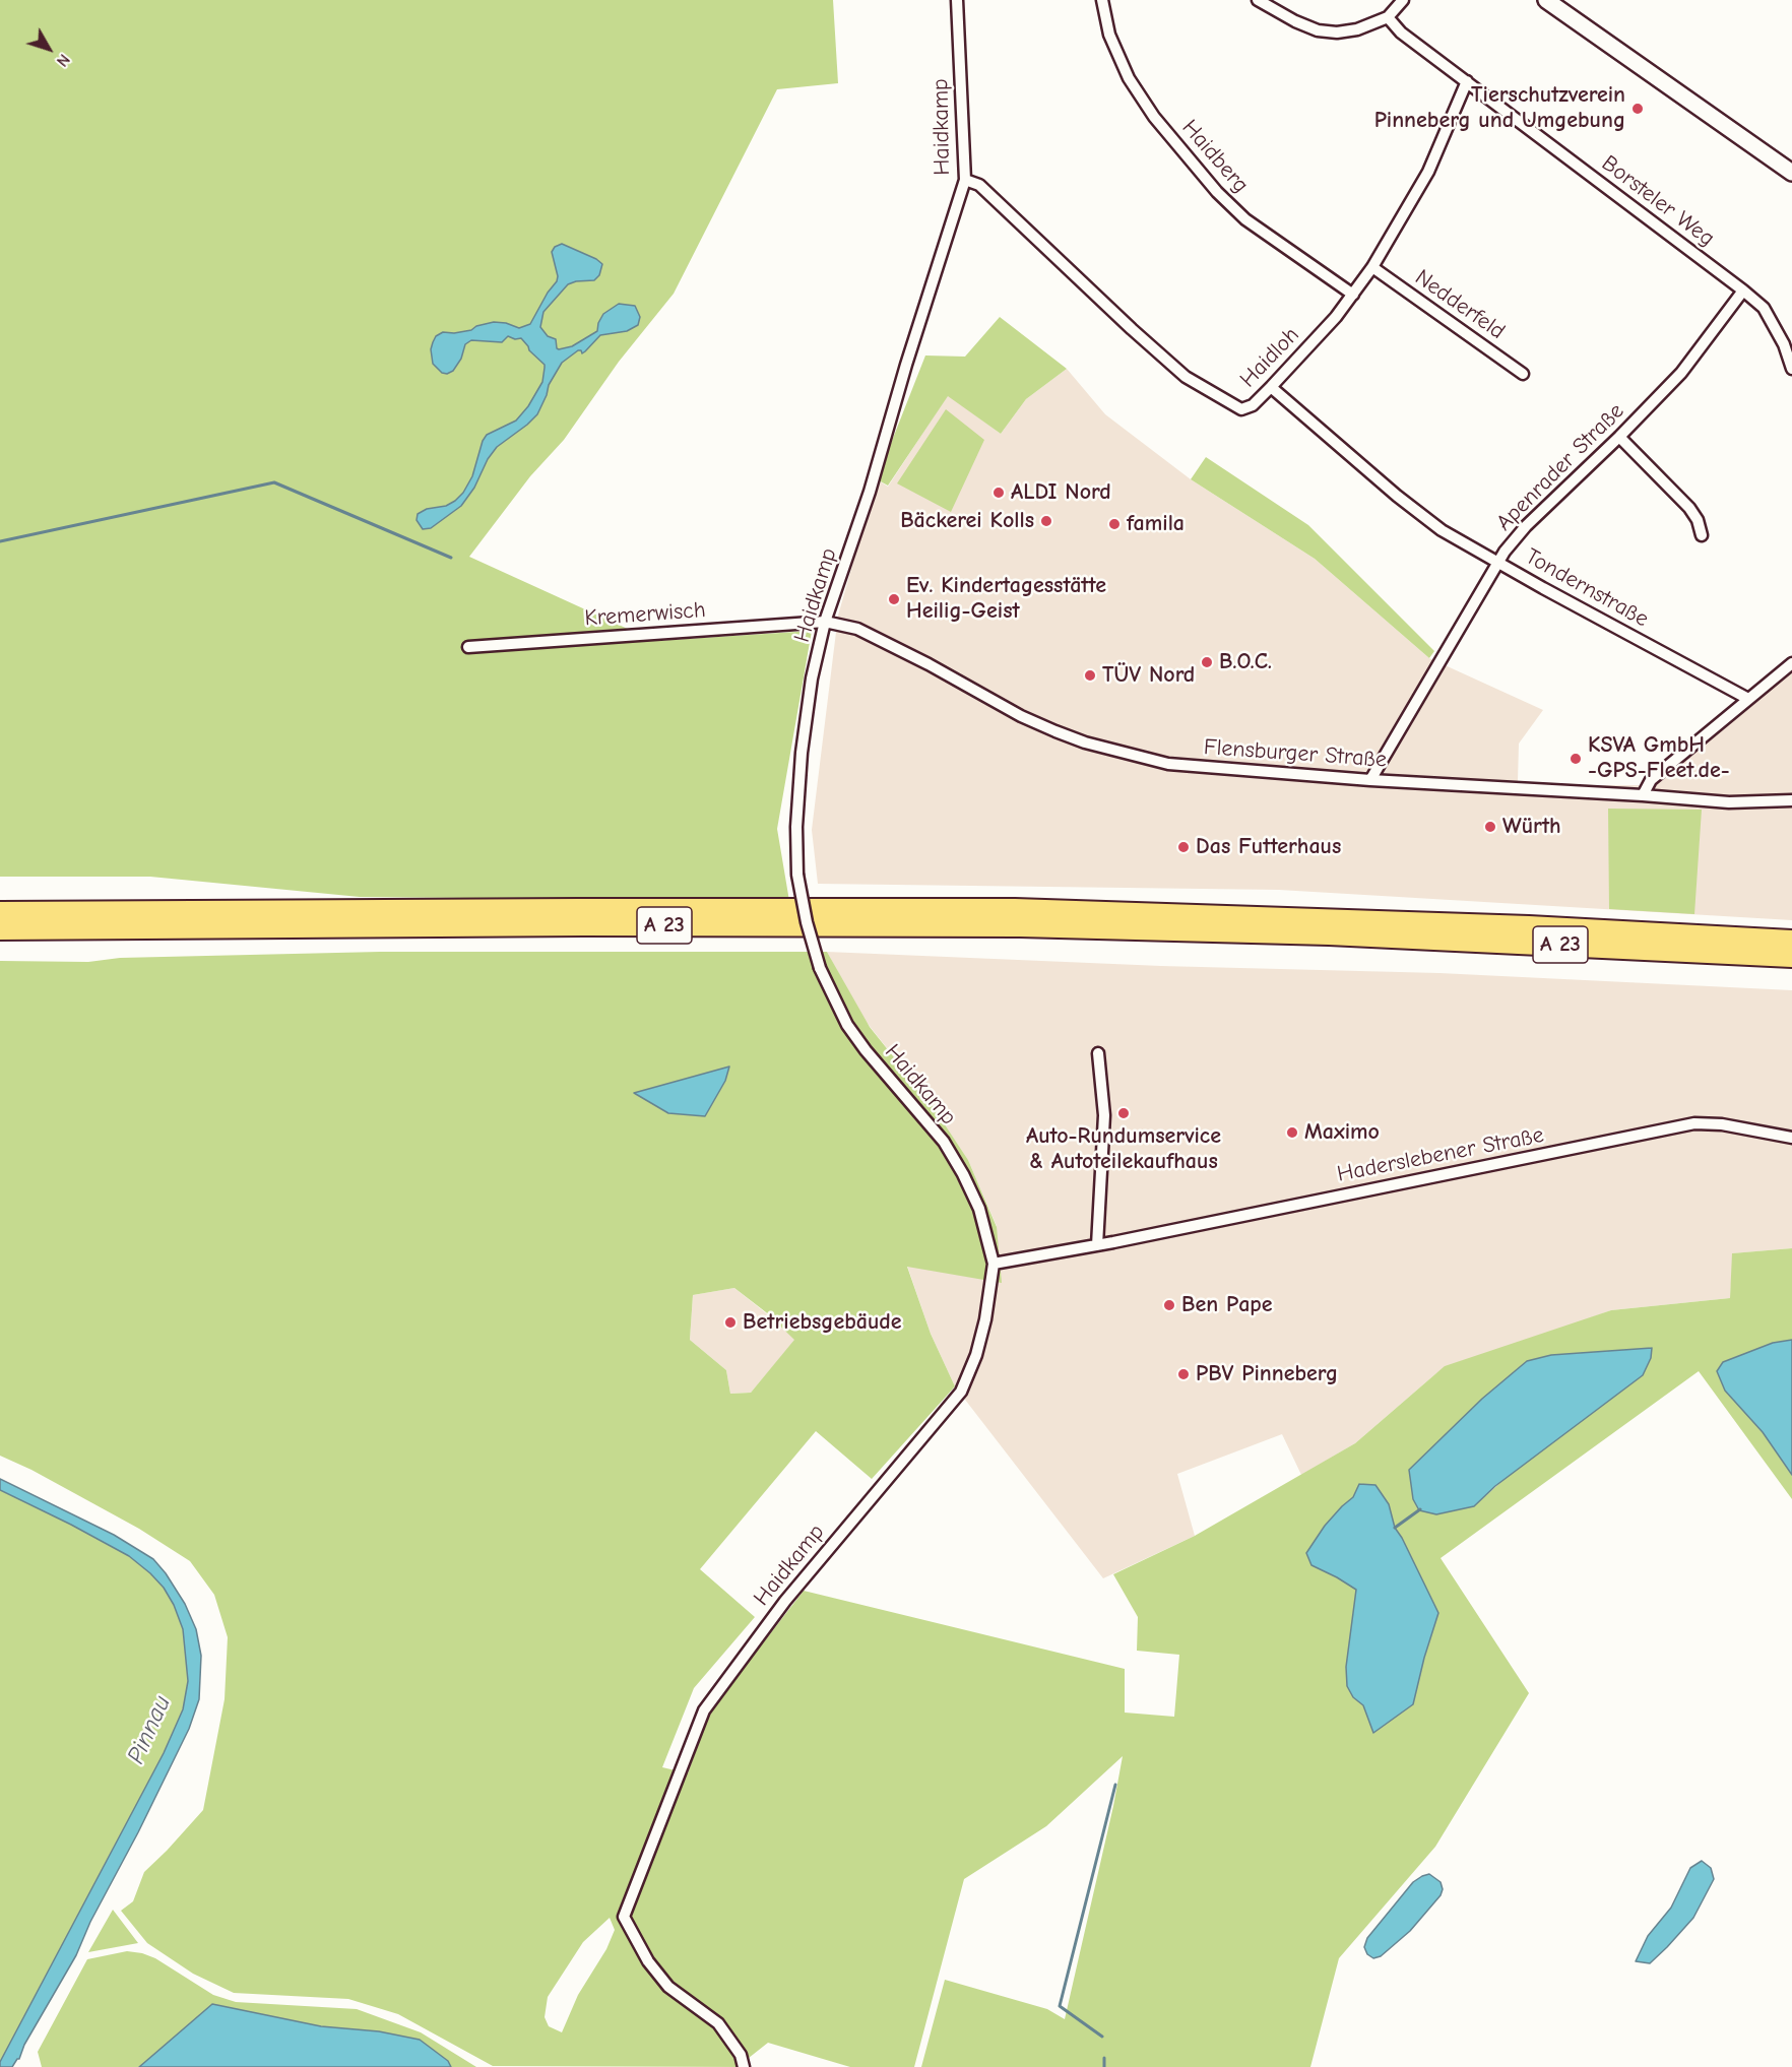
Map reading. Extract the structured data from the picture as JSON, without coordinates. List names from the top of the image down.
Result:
{
  "streets": {
    "highway": ["A 23"],
    "street": [
      "Haidkamp",
      "Haidberg",
      "Borsteler Weg",
      "Nedderfeld",
      "Haidloh",
      "Apenrader Straße",
      "Tondernstraße",
      "Kremerwisch",
      "Flensburger Straße",
      "Haderslebener Straße"
    ]
  },
  "crossings": [
    ["Haidkamp", "Haidloh"],
    ["Haidkamp", "Kremerwisch"],
    ["Haidkamp", "Flensburger Straße"],
    ["Haidkamp", "Haderslebener Straße"],
    ["Haidberg", "Haidloh"],
    ["Borsteler Weg", "Haidloh"],
    ["Borsteler Weg", "Apenrader Straße"],
    ["Nedderfeld", "Haidloh"],
    ["Haidloh", "Tondernstraße"],
    ["Apenrader Straße", "Tondernstraße"],
    ["Apenrader Straße", "Flensburger Straße"],
    ["Kremerwisch", "Flensburger Straße"]
  ],
  "water": ["Pinnau"],
  "places": [
    "Tierschutzverein Pinneberg und Umgebung",
    "ALDI Nord",
    "Bäckerei Kolls",
    "famila",
    "Ev. Kindertagesstätte Heilig-Geist",
    "B.O.C.",
    "TÜV Nord",
    "KSVA GmbH -GPS-Fleet.de-",
    "Würth",
    "Das Futterhaus",
    "Auto-Rundumservice & Autoteilekaufhaus",
    "Maximo",
    "Ben Pape",
    "Betriebsgebäude",
    "PBV Pinneberg"
  ],
  "north": "bottom right"
}
